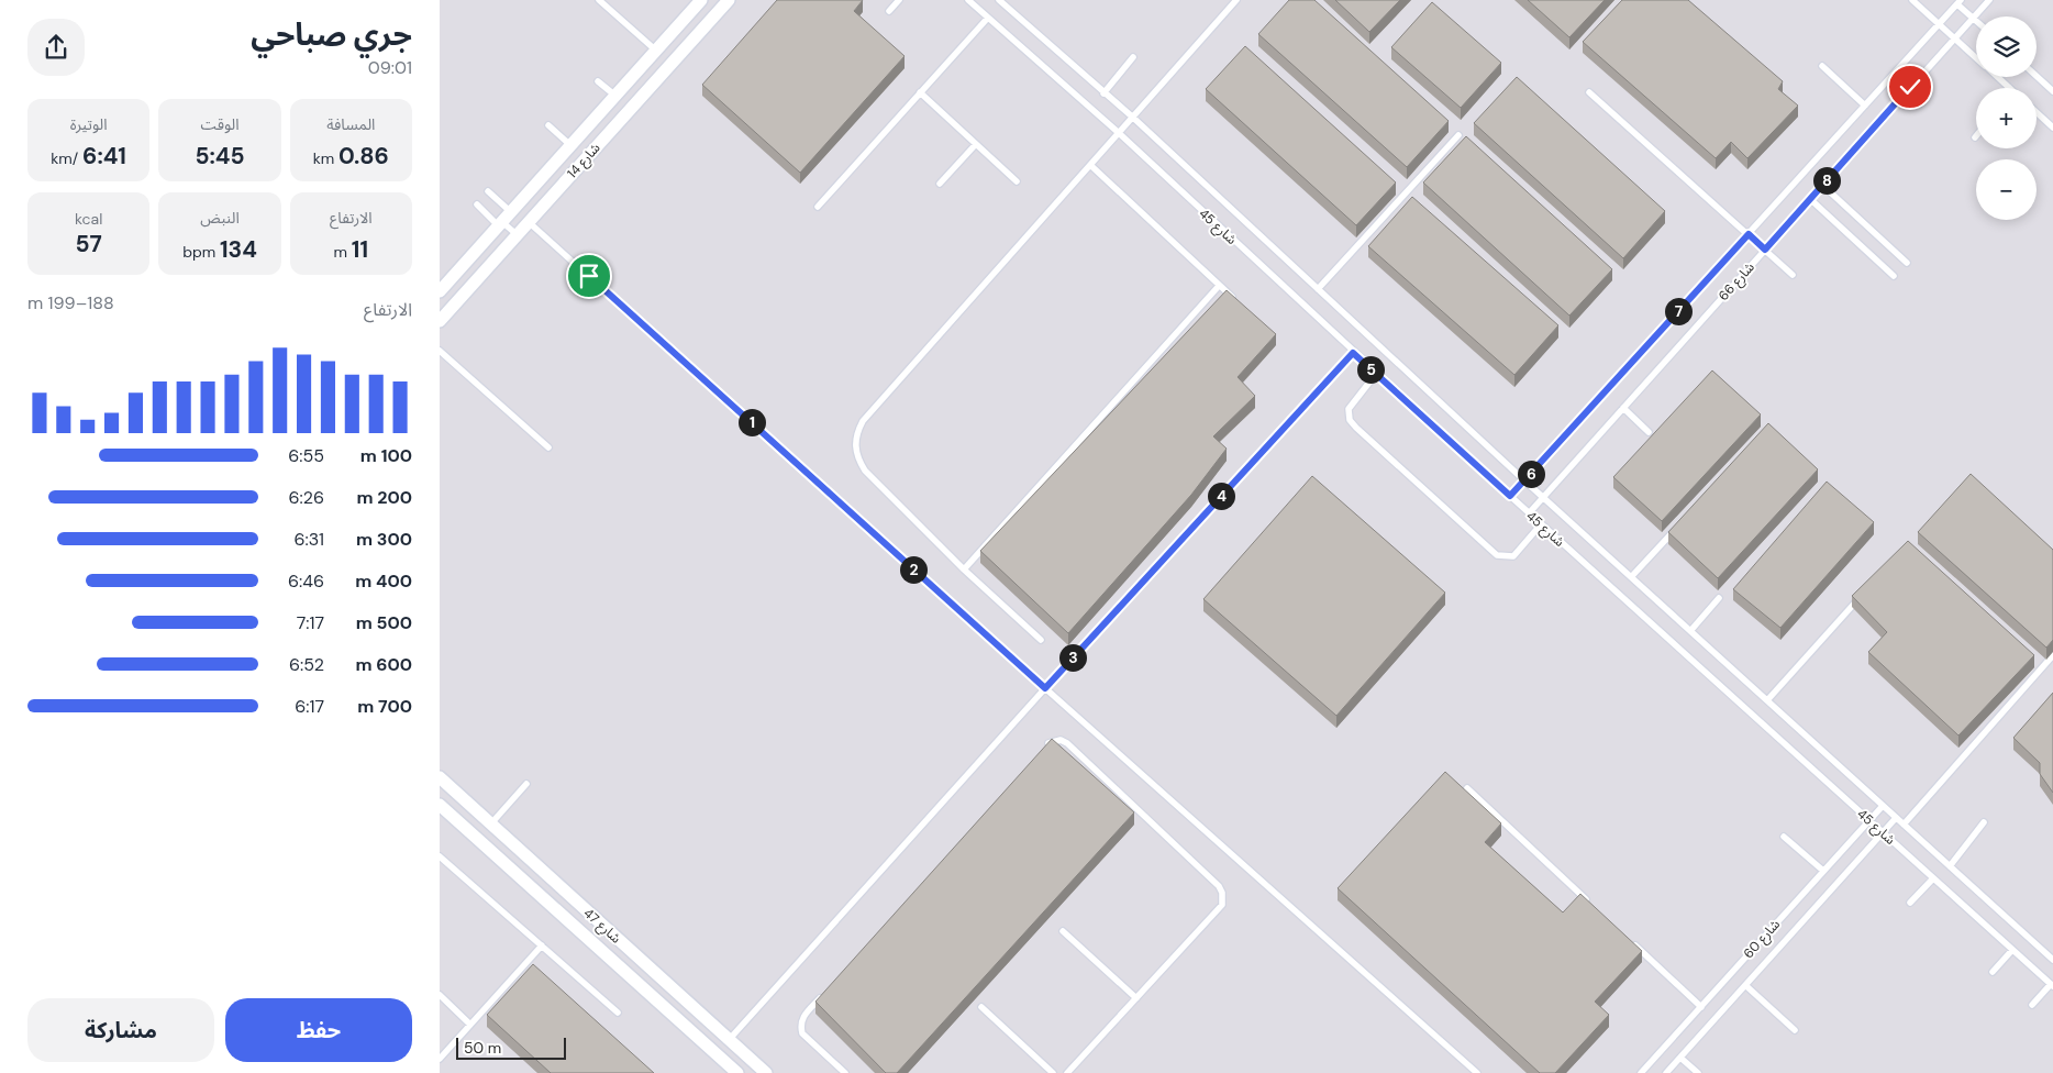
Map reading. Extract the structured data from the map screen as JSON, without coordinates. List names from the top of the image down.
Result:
{
  "streets": {
    "street": ["شارع 14", "شارع 47"],
    "lane": ["شارع 45", "شارع 66", "شارع 60"]
  },
  "crossings": [
    ["شارع 45", "شارع 66"],
    ["شارع 45", "شارع 60"]
  ],
  "scale_bar": "50 m",
  "page": {
    "heading": ["جري صباحي", "09:01"],
    "map_buttons": ["+", "−"],
    "stats": [
      ["المسافة", "0.86 km"],
      ["الوقت", "5:45"],
      ["الوتيرة", "6:41 /km"],
      ["الارتفاع", "11 m"],
      ["النبض", "134 bpm"],
      ["kcal", "57"]
    ],
    "pins": [
      "8",
      "7",
      "5",
      "1",
      "6",
      "4",
      "2",
      "3"
    ],
    "chart": ["الارتفاع", "188–199 m"],
    "list": [
      {
        "name": "100 m",
        "note": "6:55"
      },
      {
        "name": "200 m",
        "note": "6:26"
      },
      {
        "name": "300 m",
        "note": "6:31"
      },
      {
        "name": "400 m",
        "note": "6:46"
      },
      {
        "name": "500 m",
        "note": "7:17"
      },
      {
        "name": "600 m",
        "note": "6:52"
      },
      {
        "name": "700 m",
        "note": "6:17"
      }
    ],
    "buttons": ["حفظ", "مشاركة"],
    "scale": "50 m"
  }
}
